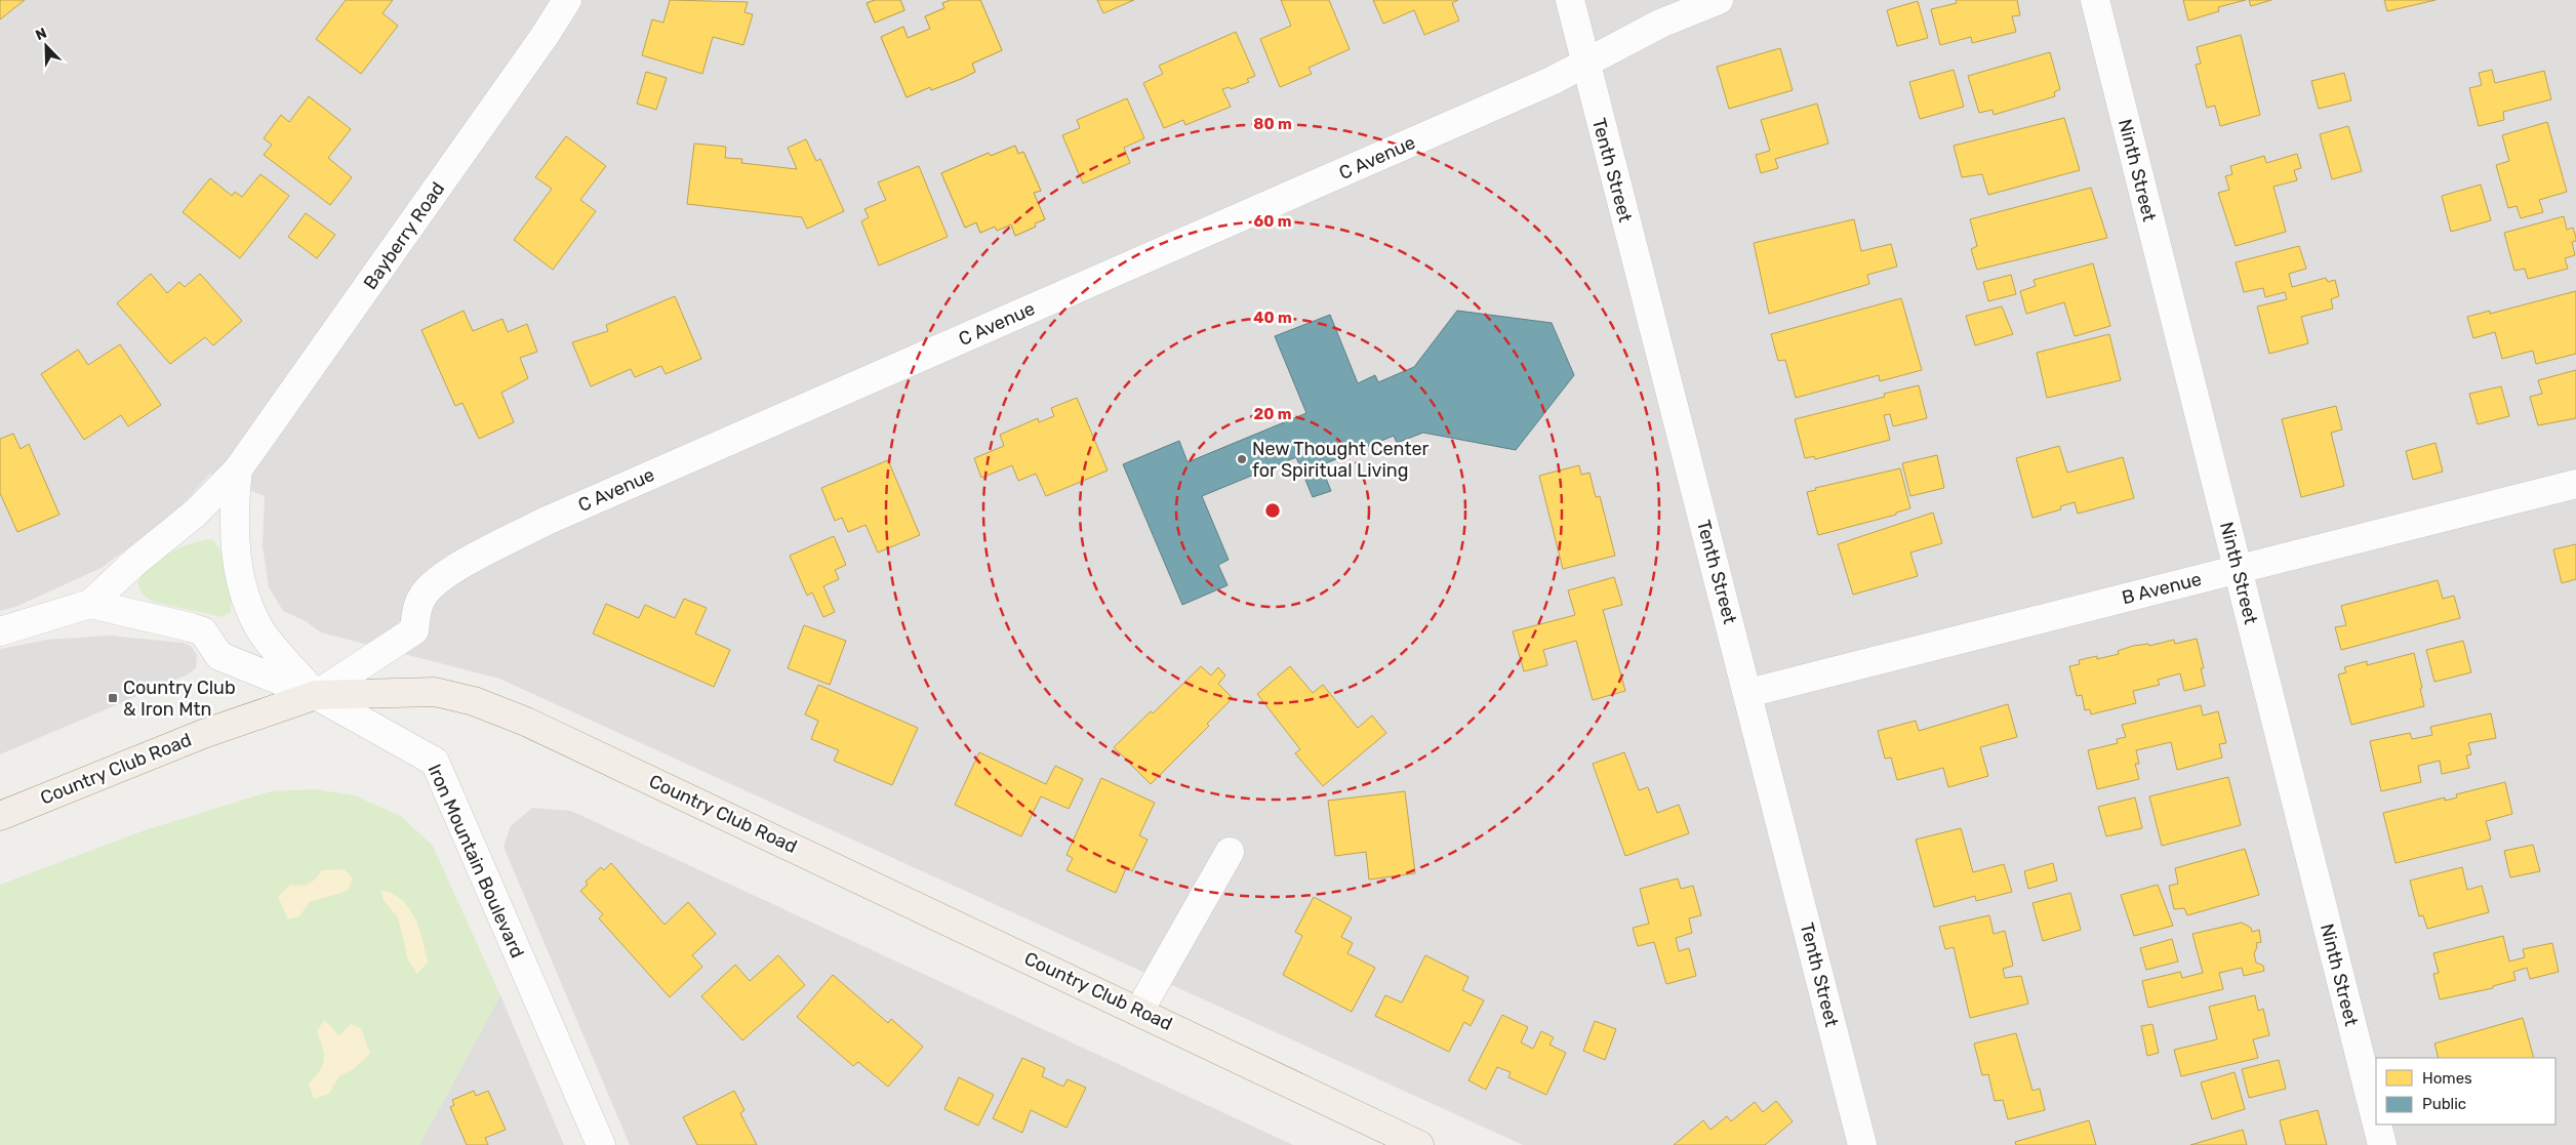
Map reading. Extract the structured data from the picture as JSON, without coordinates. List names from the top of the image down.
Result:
{
  "streets": {
    "main road": ["Country Club Road"],
    "street": [
      "C Avenue",
      "Tenth Street",
      "Ninth Street",
      "Bayberry Road",
      "B Avenue",
      "Iron Mountain Boulevard"
    ]
  },
  "crossings": [
    ["C Avenue", "Tenth Street"],
    ["C Avenue", "Bayberry Road"],
    ["C Avenue", "Country Club Road"],
    ["C Avenue", "Iron Mountain Boulevard"],
    ["Tenth Street", "B Avenue"],
    ["Ninth Street", "B Avenue"],
    ["Bayberry Road", "Country Club Road"],
    ["Bayberry Road", "Iron Mountain Boulevard"],
    ["Country Club Road", "Iron Mountain Boulevard"]
  ],
  "places": {
    "other": ["New Thought Center for Spiritual Living"],
    "transit": ["Country Club & Iron Mtn"]
  },
  "legend": ["Homes", "Public"],
  "north": "top left",
  "rings": [
    "80 m",
    "60 m",
    "40 m",
    "20 m"
  ]
}
